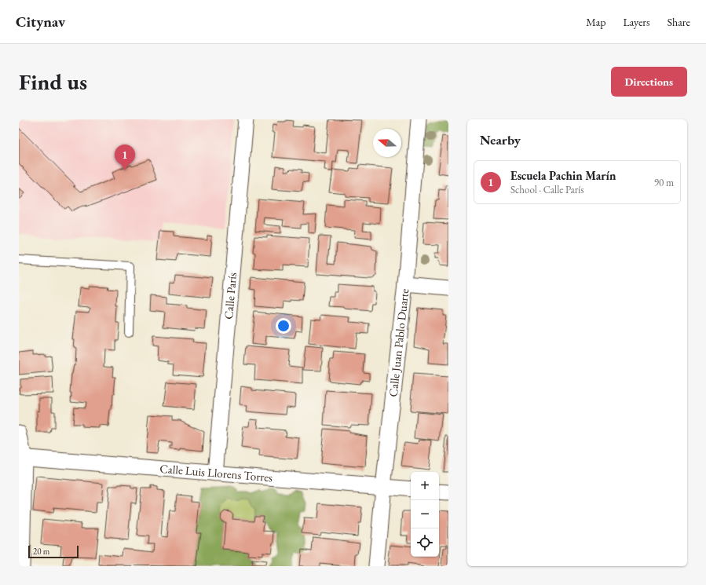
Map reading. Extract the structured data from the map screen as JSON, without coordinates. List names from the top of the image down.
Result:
{
  "streets": {
    "street": ["Calle París", "Calle Juan Pablo Duarte", "Calle Luis Llorens Torres"]
  },
  "crossings": [
    ["Calle París", "Calle Luis Llorens Torres"],
    ["Calle Juan Pablo Duarte", "Calle Luis Llorens Torres"]
  ],
  "scale_bar": "20 m",
  "north": "left",
  "page": {
    "header": "Citynav",
    "nav": ["Map", "Layers", "Share"],
    "buttons": "Directions",
    "title": "Find us",
    "heading": "Nearby",
    "pins": "1",
    "list": [
      {
        "mark": "1",
        "name": "Escuela Pachin Marín",
        "note": "School · Calle París",
        "value": "90 m"
      }
    ],
    "map_buttons": ["+", "−"],
    "scale": "20 m"
  }
}
